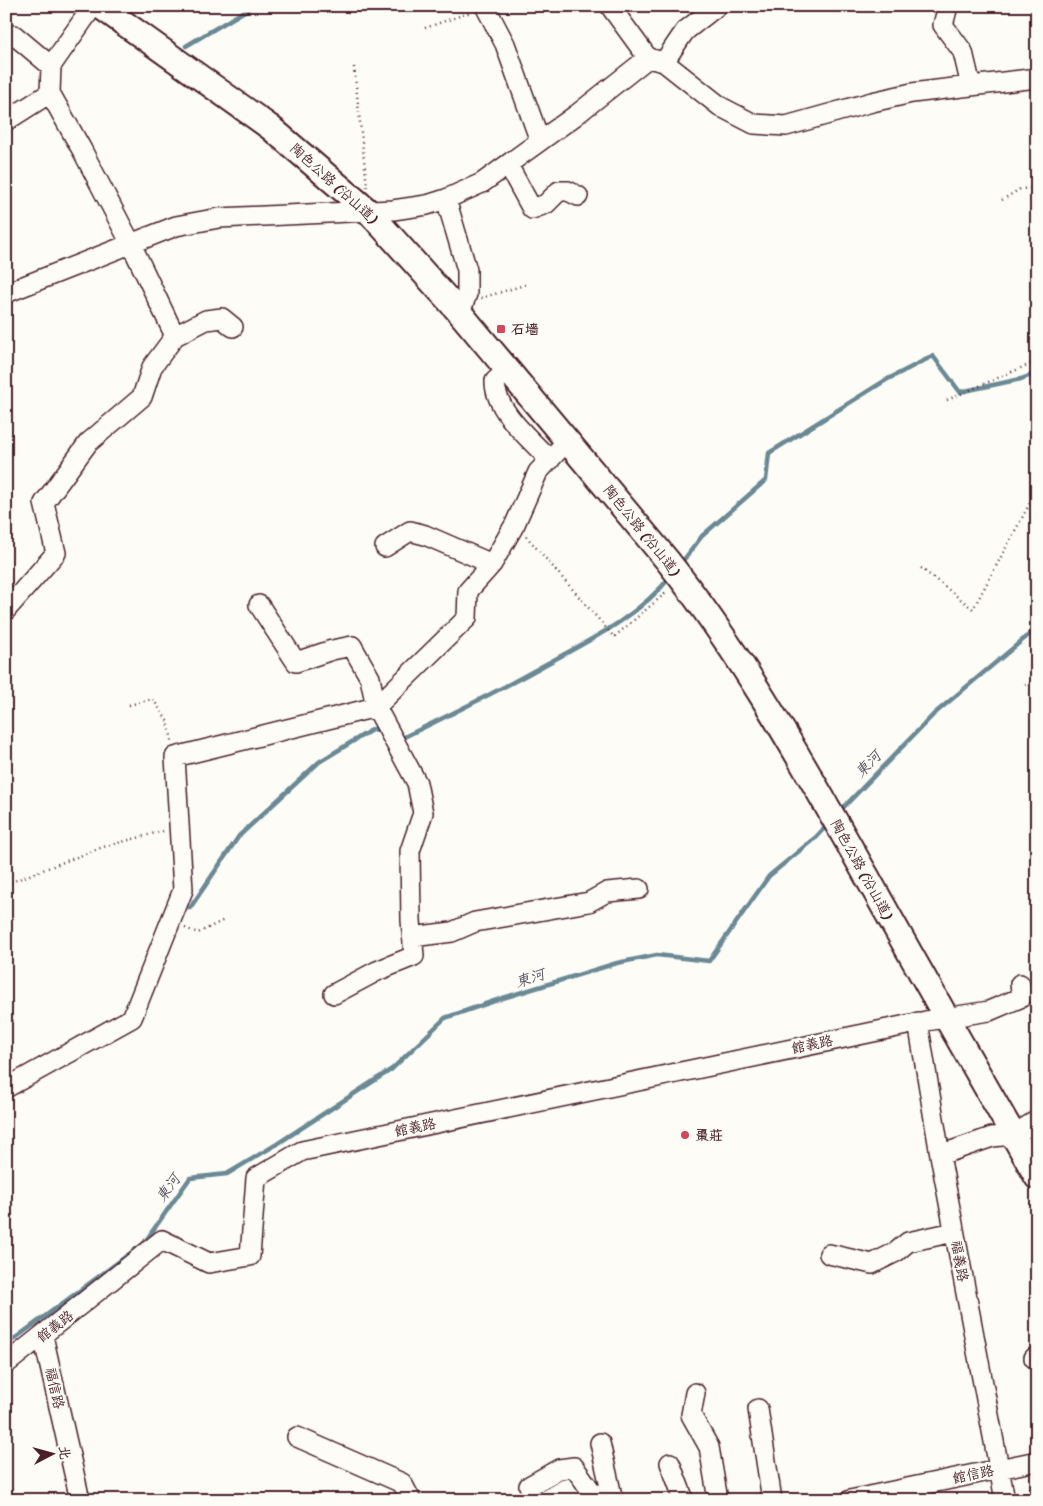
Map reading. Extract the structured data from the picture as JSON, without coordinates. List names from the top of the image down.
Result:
{
  "streets": {
    "main road": ["陶色公路 (沿山道)"],
    "street": [
      "館義路",
      "福義路",
      "福信路",
      "館信路"
    ]
  },
  "crossings": [
    ["陶色公路 (沿山道)", "館義路"],
    ["館義路", "福義路"],
    ["館義路", "福信路"],
    ["福義路", "館信路"]
  ],
  "water": ["東河"],
  "places": {
    "transit": ["石墻"],
    "other": ["棗莊"]
  },
  "north": "right"
}
